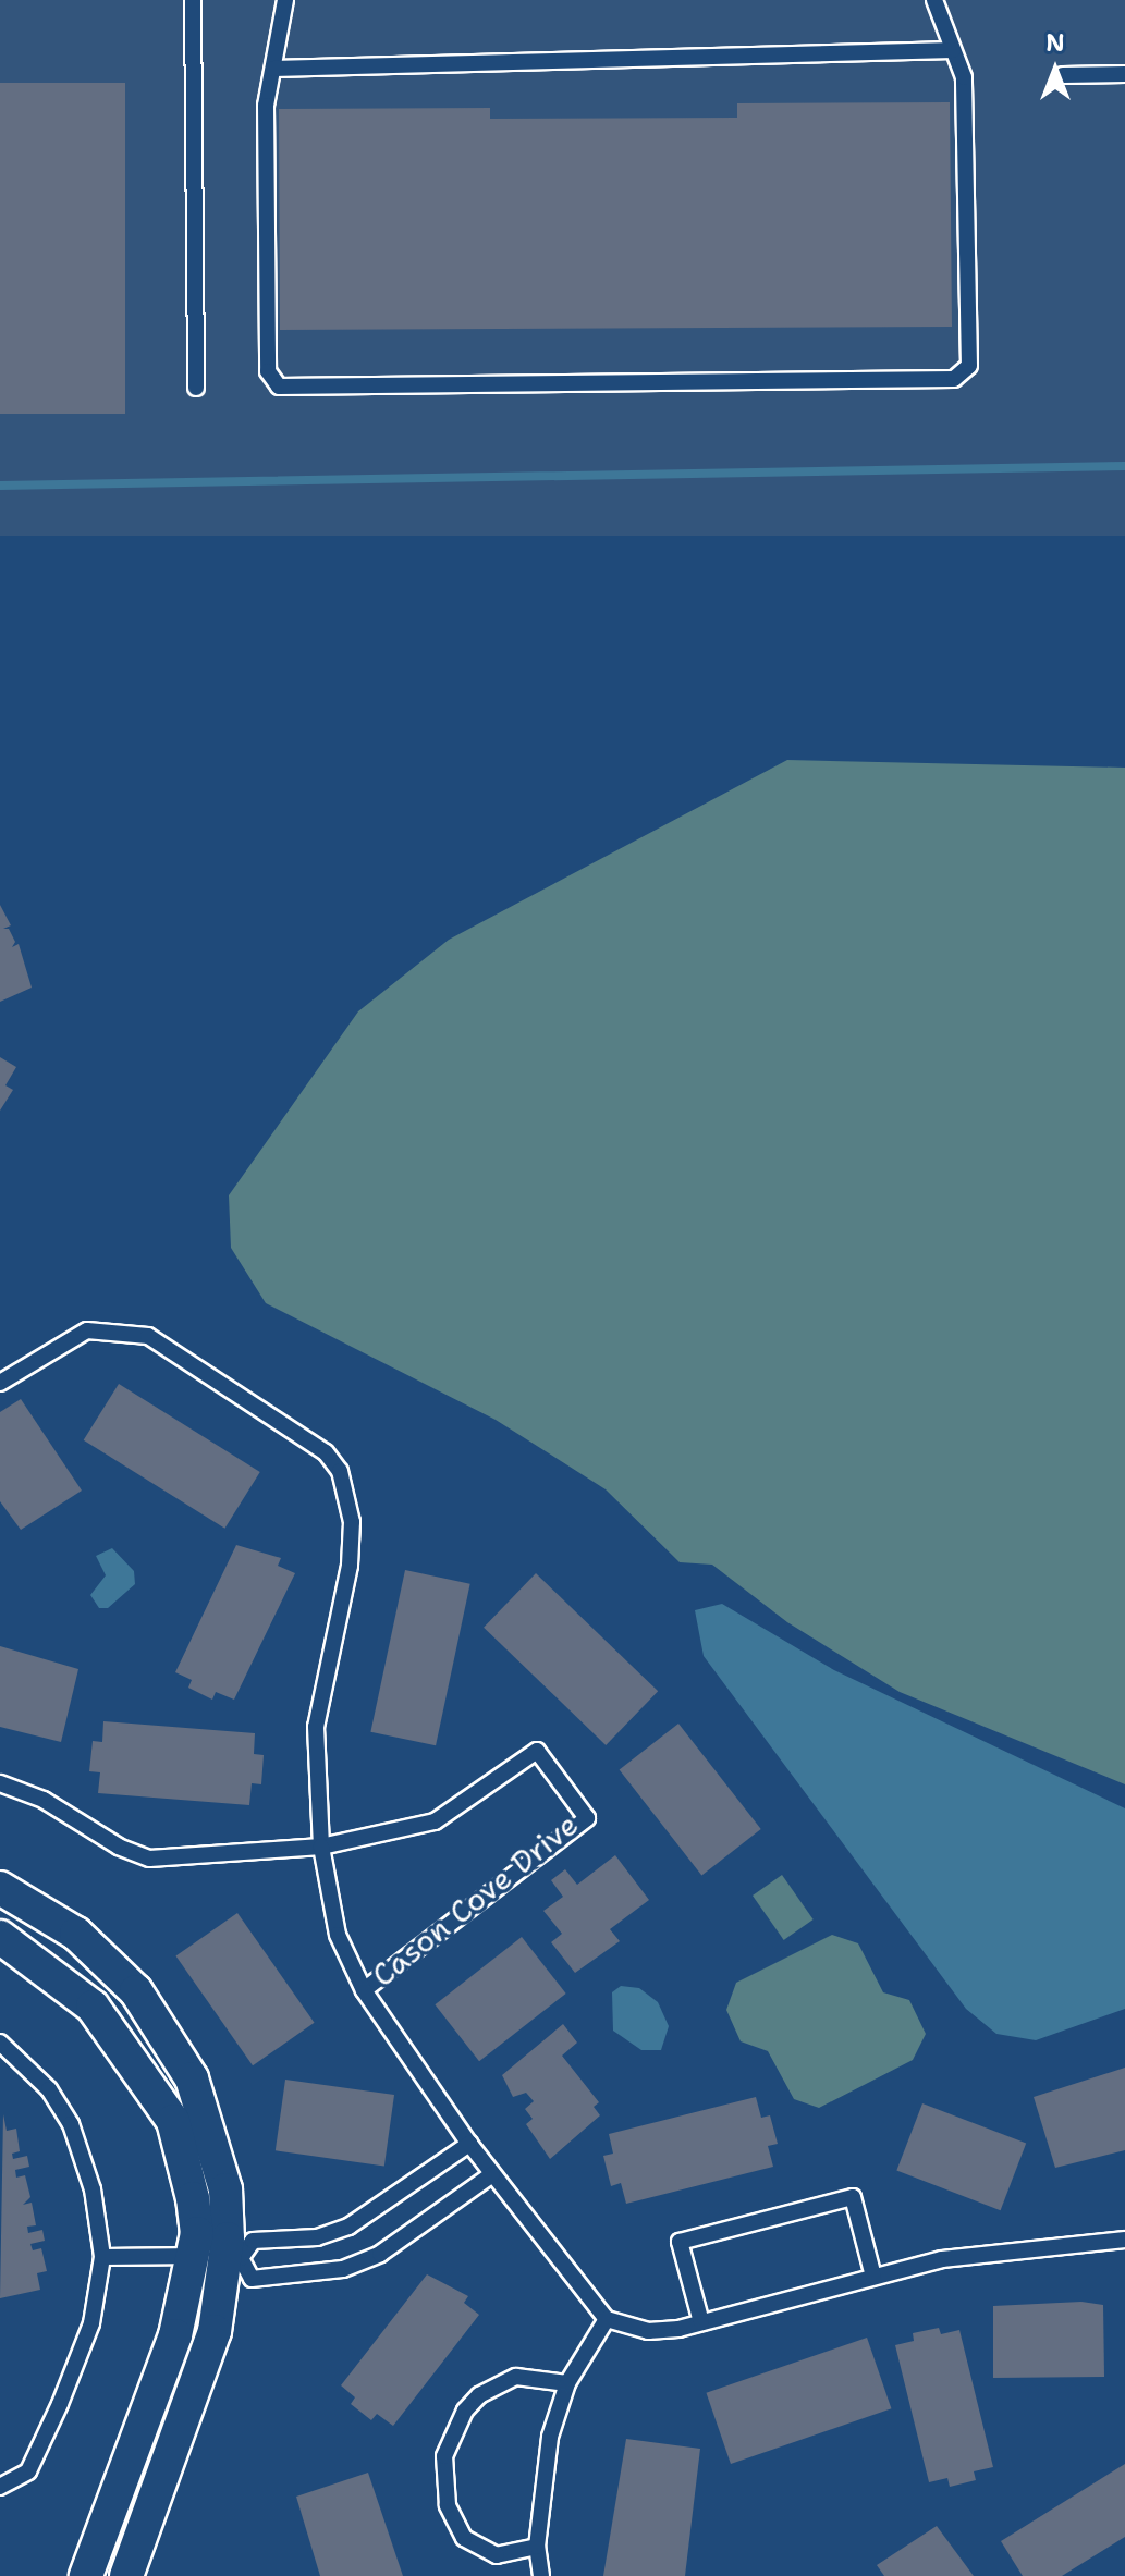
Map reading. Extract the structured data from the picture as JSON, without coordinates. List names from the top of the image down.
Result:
{
  "streets": {
    "lane": ["Cason Cove Drive"]
  },
  "north": "top"
}
